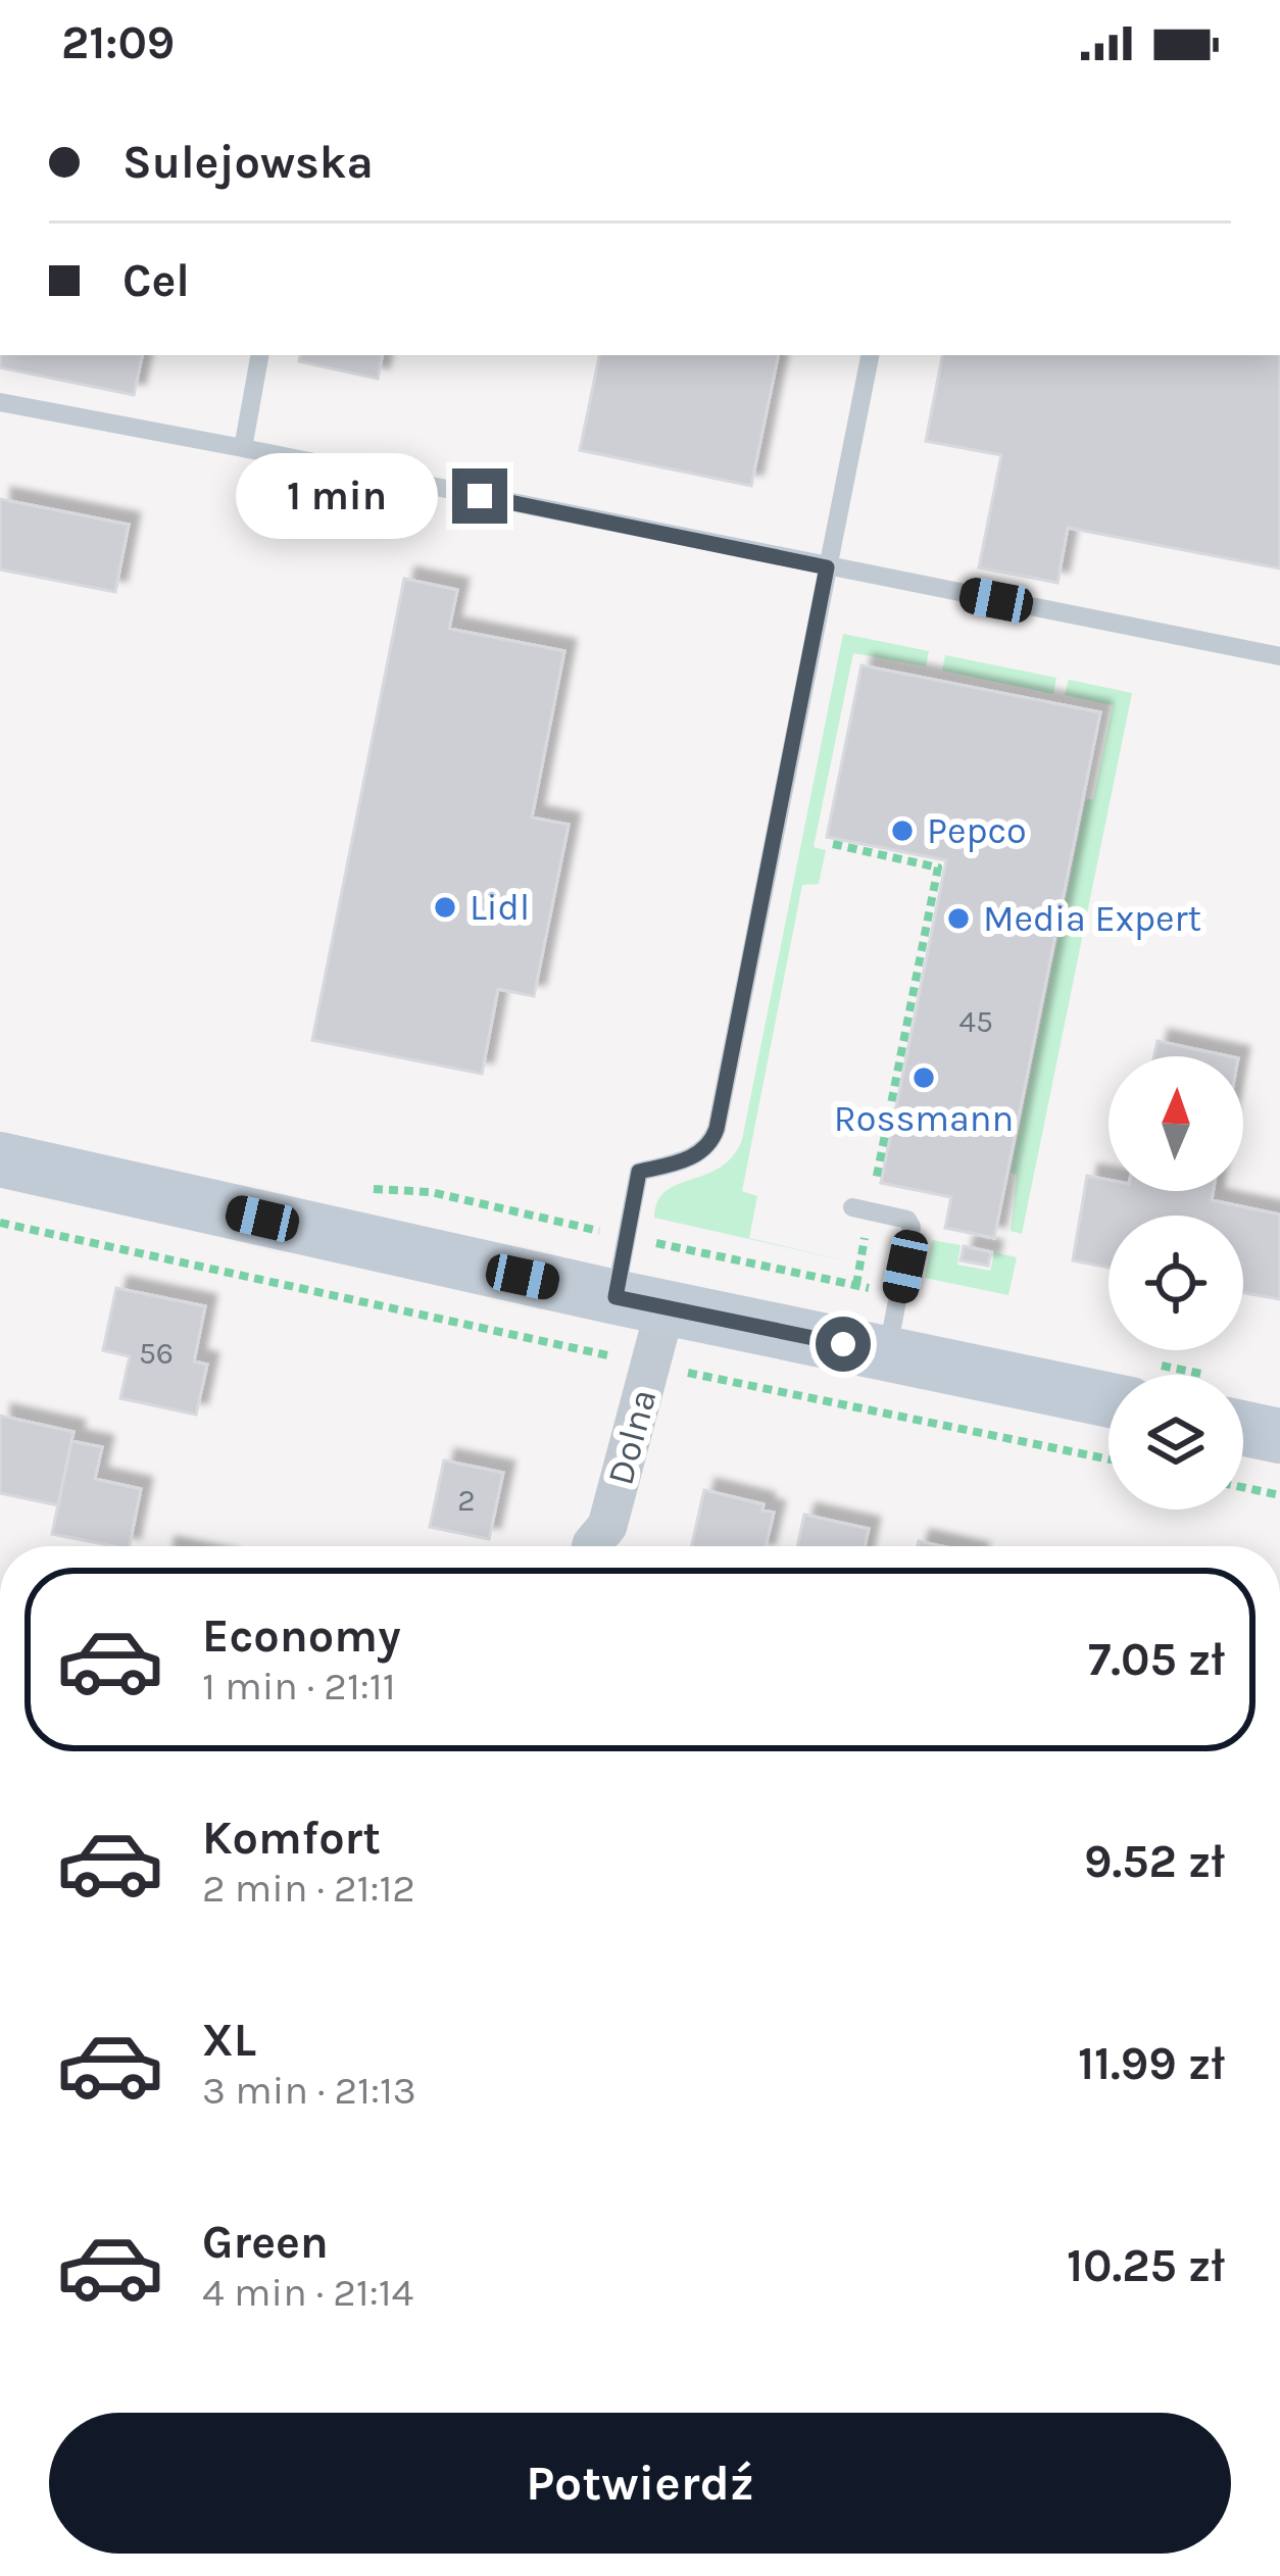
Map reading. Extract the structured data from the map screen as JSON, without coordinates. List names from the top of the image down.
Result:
{
  "streets": {
    "street": ["Dolna"]
  },
  "places": [
    "Pepco",
    "Lidl",
    "Media Expert",
    "Rossmann"
  ],
  "house_numbers": ["45", "56", "2"],
  "north": "top",
  "page": {
    "status": "21:09",
    "banner": ["Sulejowska", "Cel"],
    "bubble": "1 min",
    "list": [
      {
        "name": "Economy",
        "note": "1 min · 21:11",
        "value": "7.05 zł"
      },
      {
        "name": "Komfort",
        "note": "2 min · 21:12",
        "value": "9.52 zł"
      },
      {
        "name": "XL",
        "note": "3 min · 21:13",
        "value": "11.99 zł"
      },
      {
        "name": "Green",
        "note": "4 min · 21:14",
        "value": "10.25 zł"
      }
    ],
    "buttons": "Potwierdź"
  }
}
